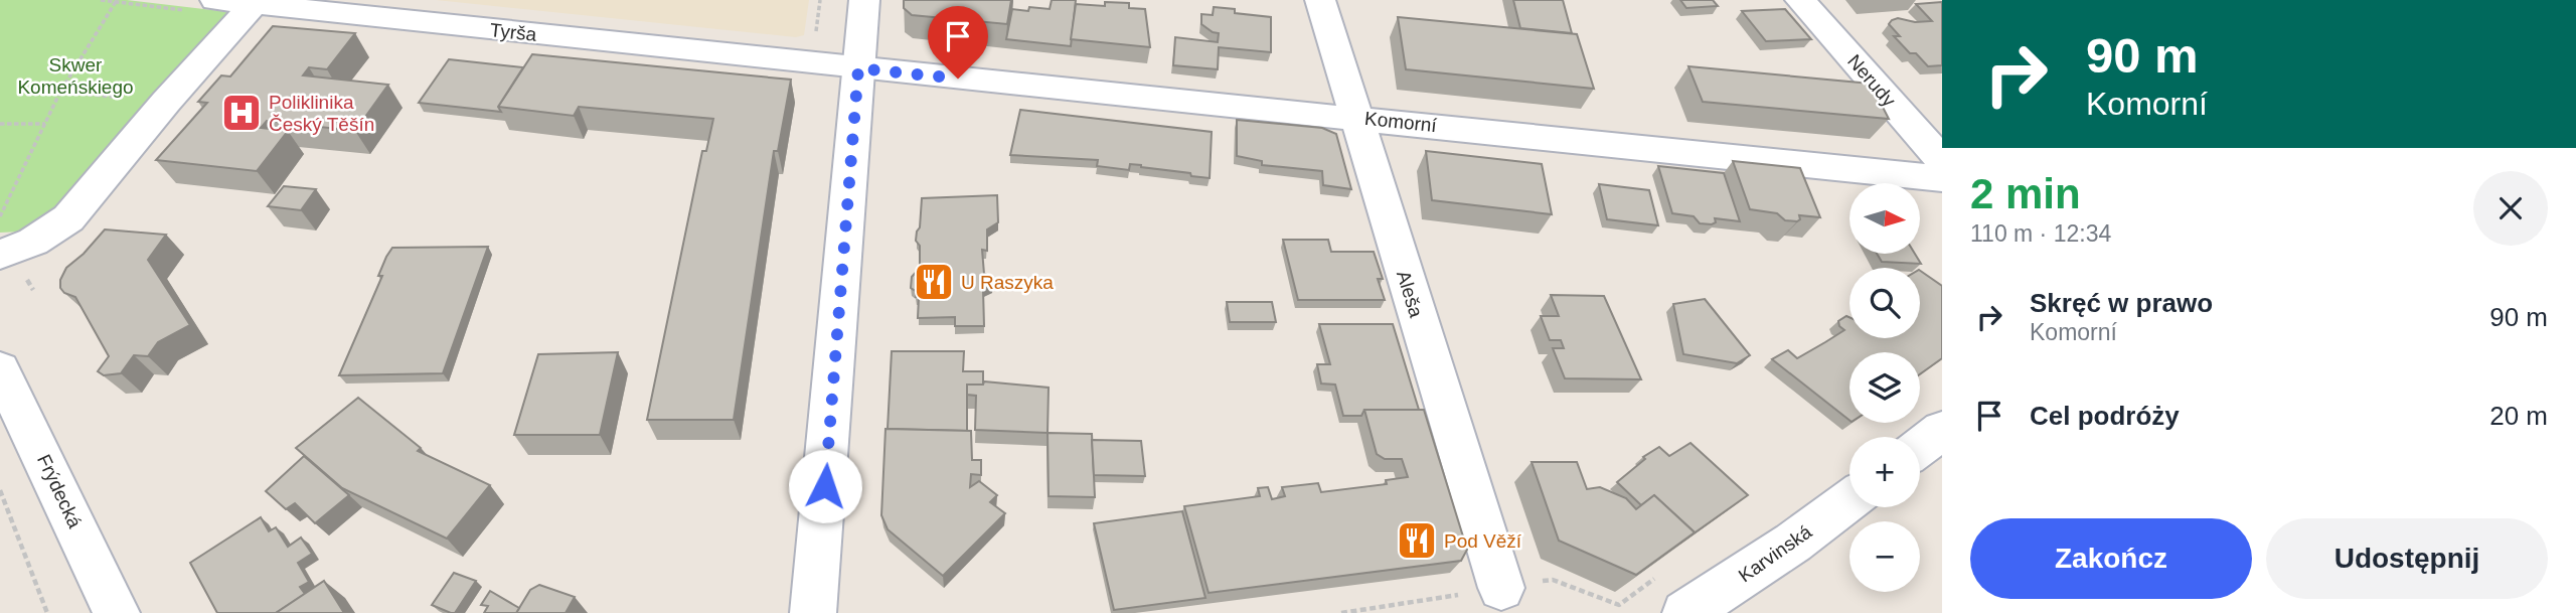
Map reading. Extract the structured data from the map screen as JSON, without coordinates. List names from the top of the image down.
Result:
{
  "streets": {
    "street": [
      "Tyrša",
      "Nerudy",
      "Komorní",
      "Aleša",
      "Frýdecká",
      "Karvinská"
    ]
  },
  "crossings": [
    ["Tyrša", "Komorní"],
    ["Komorní", "Aleša"]
  ],
  "parks": ["Skwer Komeńskiego"],
  "places": {
    "hospital": ["Poliklinika Český Těšín"],
    "restaurant": ["U Raszyka", "Pod Věží"]
  },
  "north": "right",
  "page": {
    "turn": ["90 m", "Komorní"],
    "heading": ["2 min", "110 m · 12:34"],
    "map_buttons": ["+", "−"],
    "list": [
      {
        "name": "Skręć w prawo",
        "note": "Komorní",
        "value": "90 m"
      },
      {
        "name": "Cel podróży",
        "value": "20 m"
      }
    ],
    "buttons": ["Zakończ", "Udostępnij"]
  }
}
